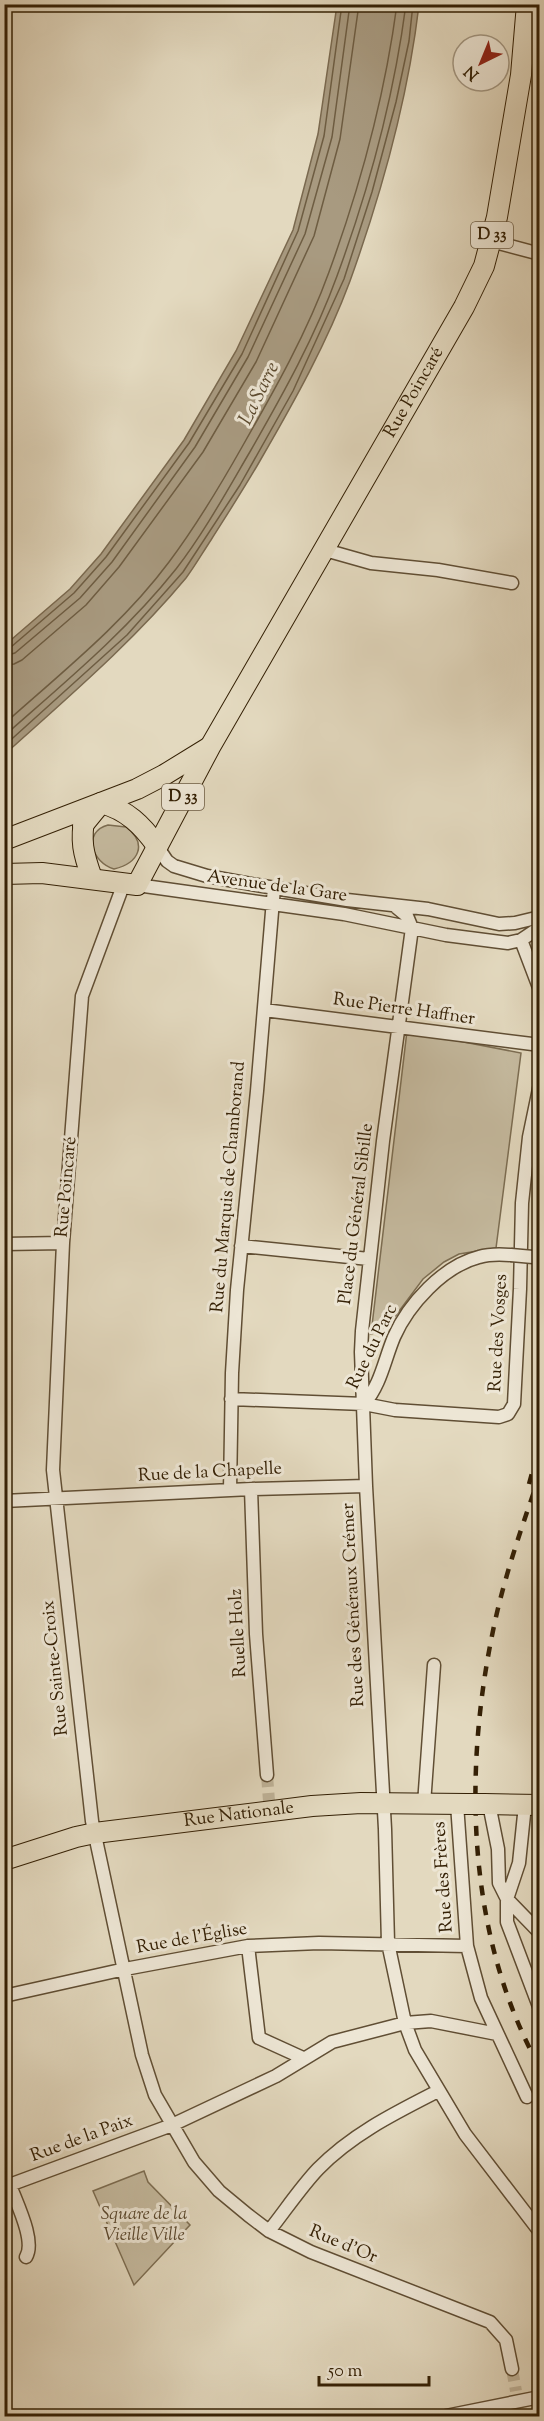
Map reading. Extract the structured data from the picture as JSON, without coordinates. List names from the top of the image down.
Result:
{
  "streets": {
    "main road": ["D 33", "Rue Poincaré", "Rue Nationale"],
    "street": [
      "Avenue de la Gare",
      "Rue Pierre Haffner",
      "Rue du Marquis de Chamborand",
      "Place du Général Sibille",
      "Rue des Vosges",
      "Rue du Parc",
      "Rue de la Chapelle",
      "Rue des Généraux Crémer",
      "Ruelle Holz",
      "Rue Sainte-Croix",
      "Rue des Frères",
      "Rue de l'Église",
      "Rue de la Paix",
      "Rue d'Or"
    ]
  },
  "crossings": [
    ["D 33", "Rue Poincaré"],
    ["D 33", "Avenue de la Gare"],
    ["Rue Poincaré", "Avenue de la Gare"],
    ["Rue Poincaré", "Rue de la Chapelle"],
    ["Rue Poincaré", "Rue Sainte-Croix"],
    ["Avenue de la Gare", "Rue du Marquis de Chamborand"],
    ["Avenue de la Gare", "Place du Général Sibille"],
    ["Rue Pierre Haffner", "Rue du Marquis de Chamborand"],
    ["Rue Pierre Haffner", "Place du Général Sibille"],
    ["Rue du Marquis de Chamborand", "Rue des Vosges"],
    ["Rue du Marquis de Chamborand", "Rue de la Chapelle"],
    ["Place du Général Sibille", "Rue des Vosges"],
    ["Place du Général Sibille", "Rue du Parc"],
    ["Place du Général Sibille", "Rue des Généraux Crémer"],
    ["Rue des Vosges", "Rue du Parc"],
    ["Rue des Vosges", "Rue des Généraux Crémer"],
    ["Rue du Parc", "Rue des Généraux Crémer"],
    ["Rue de la Chapelle", "Rue des Généraux Crémer"],
    ["Rue de la Chapelle", "Ruelle Holz"],
    ["Rue de la Chapelle", "Rue Sainte-Croix"],
    ["Rue des Généraux Crémer", "Rue Nationale"],
    ["Rue des Généraux Crémer", "Rue des Frères"],
    ["Rue des Généraux Crémer", "Rue de l'Église"],
    ["Rue des Généraux Crémer", "Rue de la Paix"],
    ["Rue Sainte-Croix", "Rue Nationale"],
    ["Rue Sainte-Croix", "Rue de l'Église"],
    ["Rue Sainte-Croix", "Rue d'Or"],
    ["Rue Nationale", "Rue des Frères"],
    ["Rue des Frères", "Rue de l'Église"],
    ["Rue des Frères", "Rue de la Paix"],
    ["Rue de l'Église", "Rue d'Or"],
    ["Rue de la Paix", "Rue d'Or"]
  ],
  "water": ["La Sarre"],
  "parks": ["Square de la Vieille Ville"],
  "scale_bar": "50 m",
  "north": "bottom left"
}
